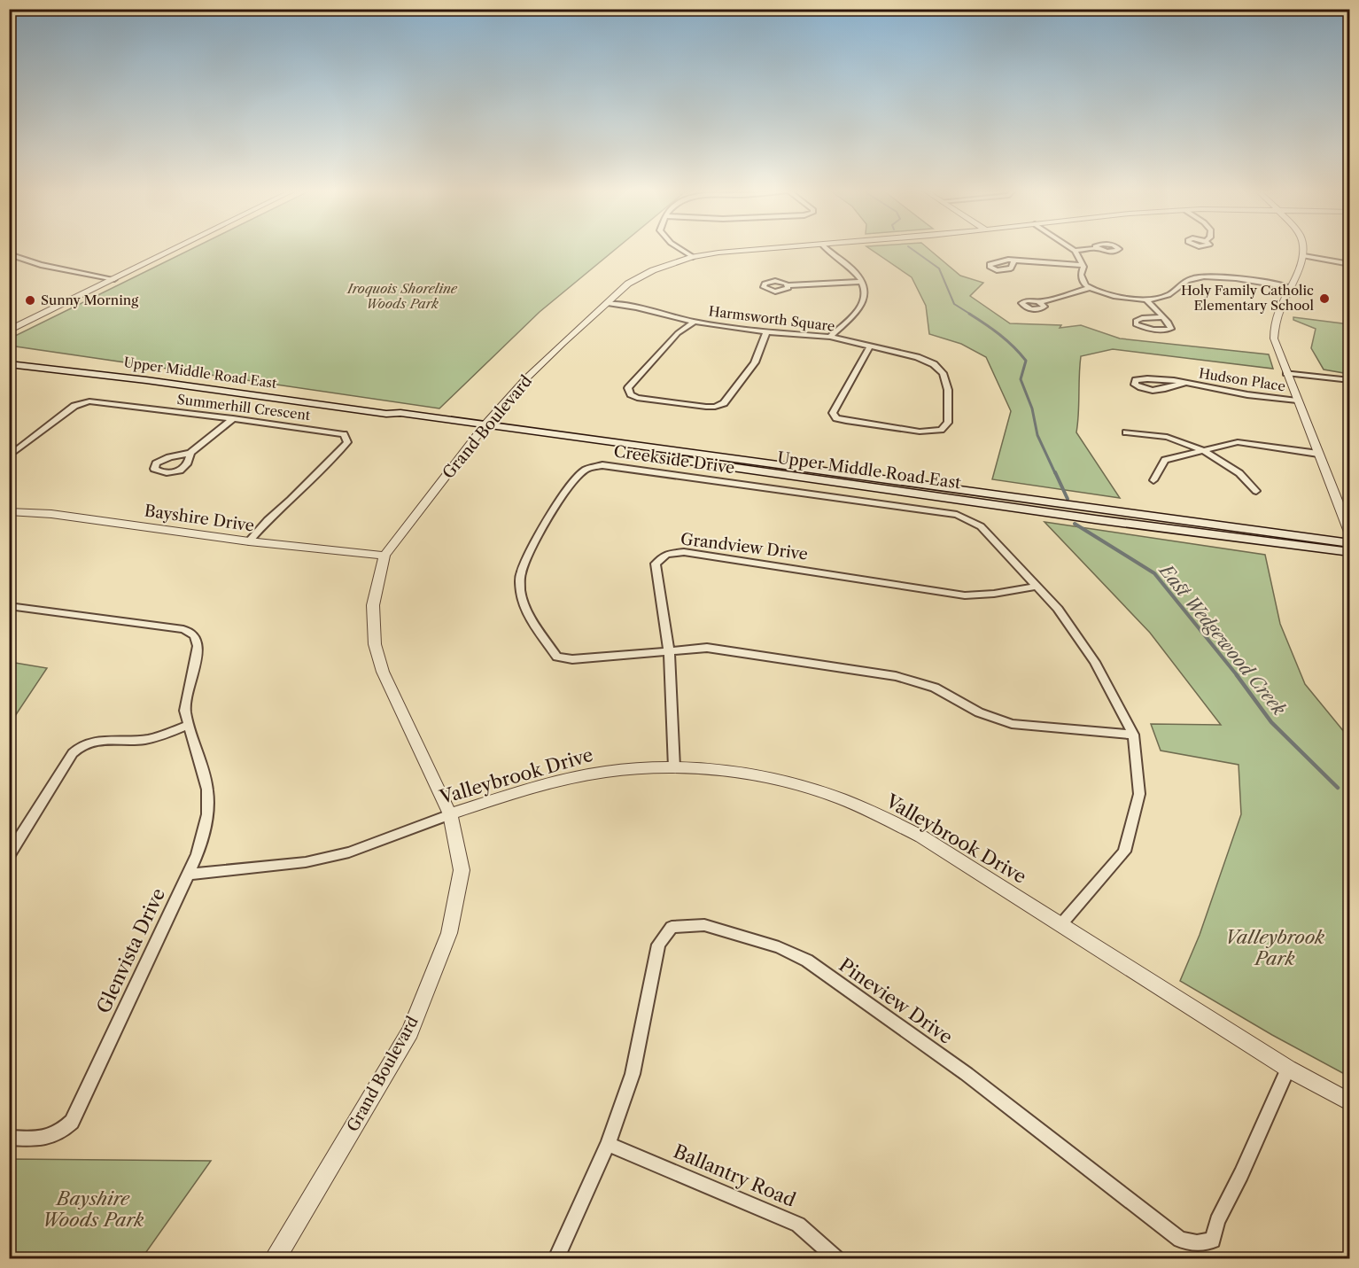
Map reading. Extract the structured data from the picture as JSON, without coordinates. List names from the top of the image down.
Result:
{
  "streets": {
    "main road": ["Upper Middle Road East"],
    "street": [
      "Harmsworth Square",
      "Hudson Place",
      "Summerhill Crescent",
      "Grand Boulevard",
      "Creekside Drive",
      "Bayshire Drive",
      "Grandview Drive",
      "Valleybrook Drive",
      "Glenvista Drive",
      "Pineview Drive",
      "Ballantry Road"
    ]
  },
  "crossings": [
    ["Harmsworth Square", "Grand Boulevard"],
    ["Upper Middle Road East", "Grand Boulevard"],
    ["Summerhill Crescent", "Bayshire Drive"],
    ["Grand Boulevard", "Bayshire Drive"],
    ["Grand Boulevard", "Valleybrook Drive"],
    ["Creekside Drive", "Grandview Drive"],
    ["Creekside Drive", "Valleybrook Drive"],
    ["Grandview Drive", "Valleybrook Drive"],
    ["Valleybrook Drive", "Glenvista Drive"],
    ["Valleybrook Drive", "Pineview Drive"],
    ["Pineview Drive", "Ballantry Road"]
  ],
  "water": ["East Wedgewood Creek"],
  "parks": ["Iroquois Shoreline Woods Park", "Valleybrook Park", "Bayshire Woods Park"],
  "places": ["Holy Family Catholic Elementary School", "Sunny Morning"]
}
